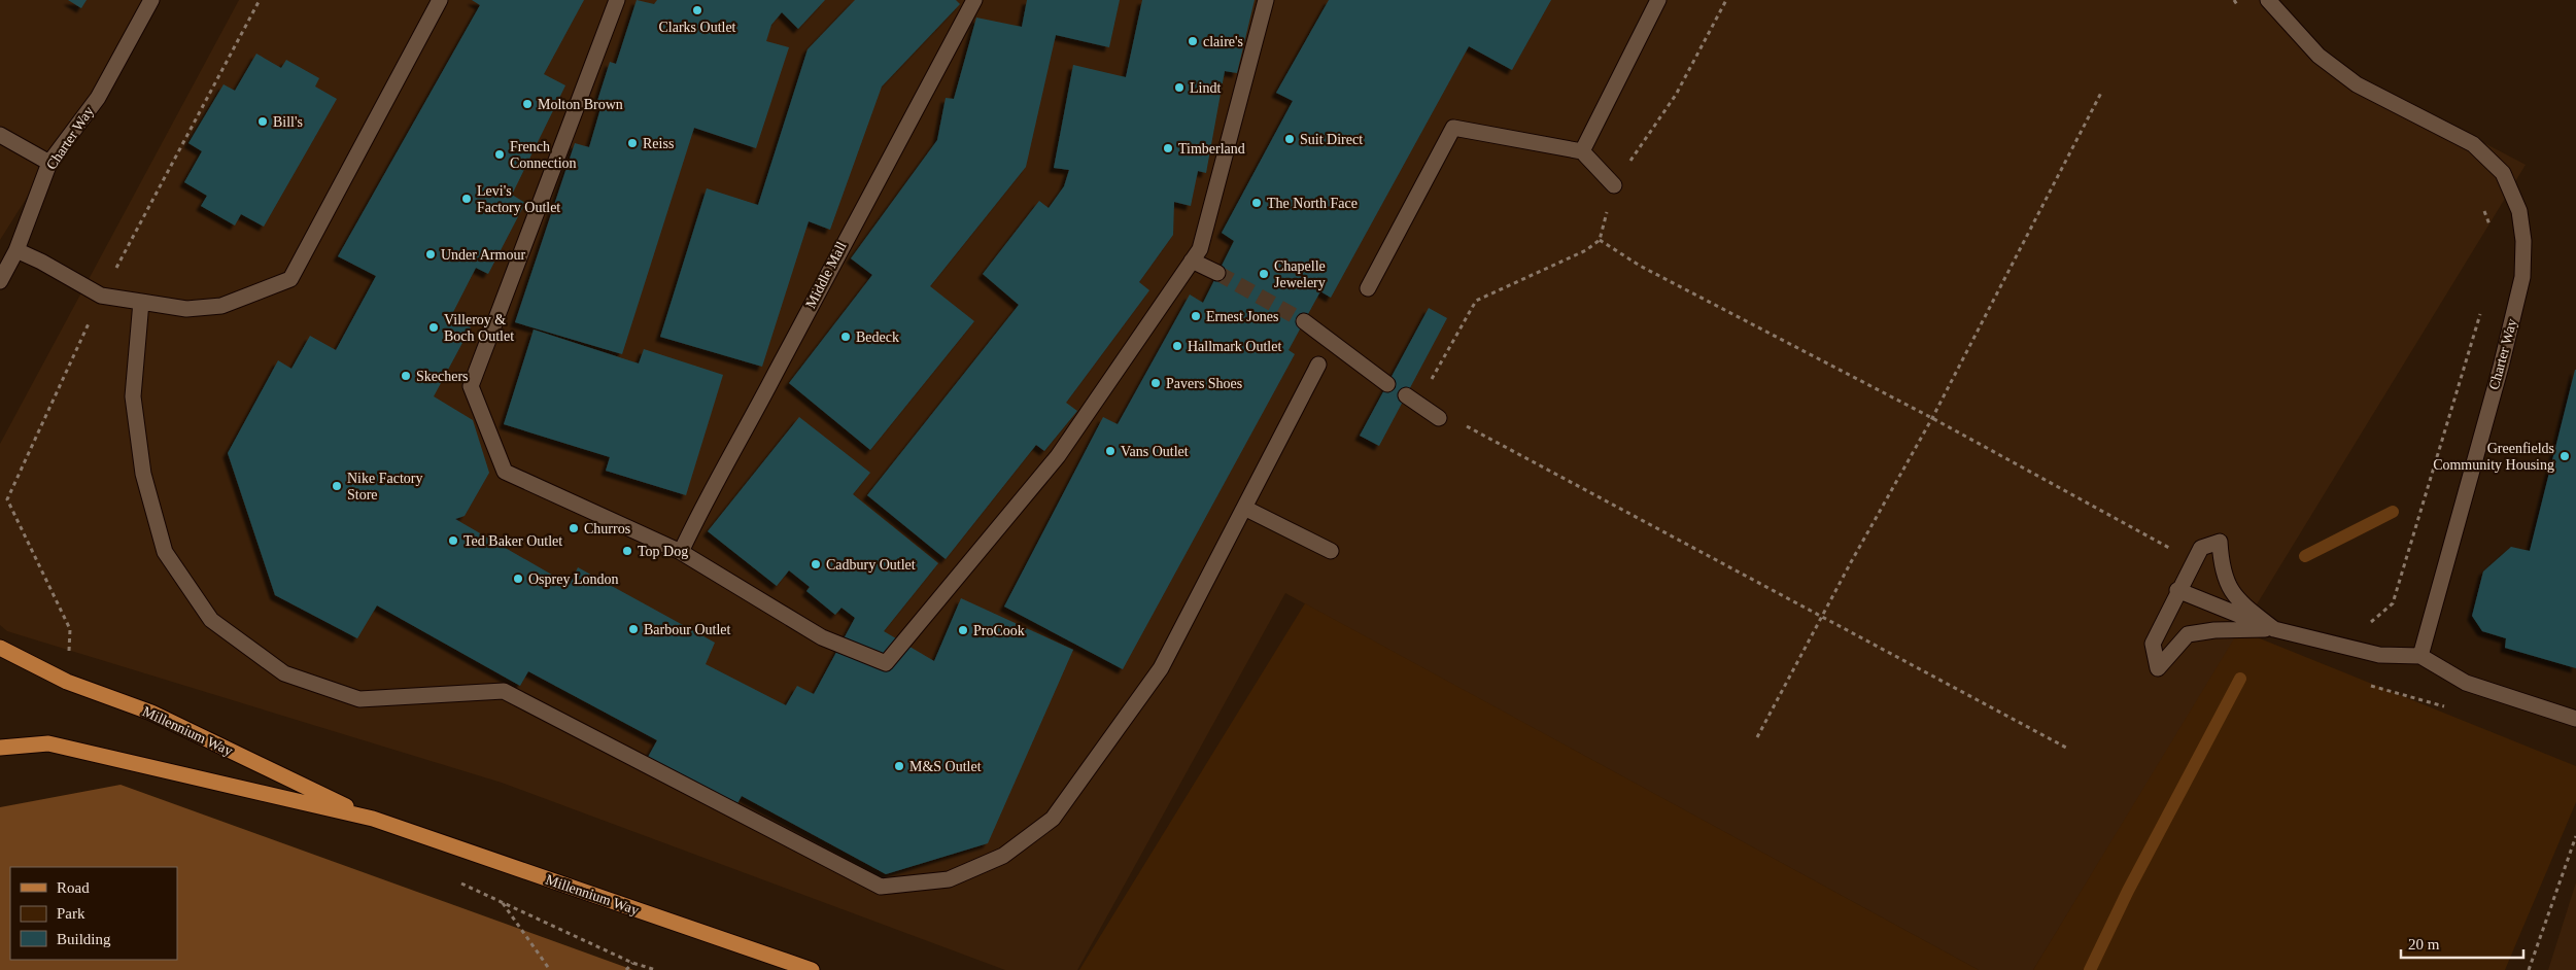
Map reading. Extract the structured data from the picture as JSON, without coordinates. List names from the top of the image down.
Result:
{
  "streets": {
    "main road": ["Millennium Way"],
    "street": ["Charter Way", "Middle Mall"]
  },
  "places": [
    "Clarks Outlet",
    "claire's",
    "Lindt",
    "Molton Brown",
    "Bill's",
    "Suit Direct",
    "Reiss",
    "Timberland",
    "French Connection",
    "Levi's Factory Outlet",
    "The North Face",
    "Under Armour",
    "Chapelle Jewelery",
    "Ernest Jones",
    "Villeroy & Boch Outlet",
    "Bedeck",
    "Hallmark Outlet",
    "Skechers",
    "Pavers Shoes",
    "Vans Outlet",
    "Greenfields Community Housing",
    "Nike Factory Store",
    "Churros",
    "Ted Baker Outlet",
    "Top Dog",
    "Cadbury Outlet",
    "Osprey London",
    "Barbour Outlet",
    "ProCook",
    "M&S Outlet"
  ],
  "legend": ["Road", "Park", "Building"],
  "scale_bar": "20 m"
}
